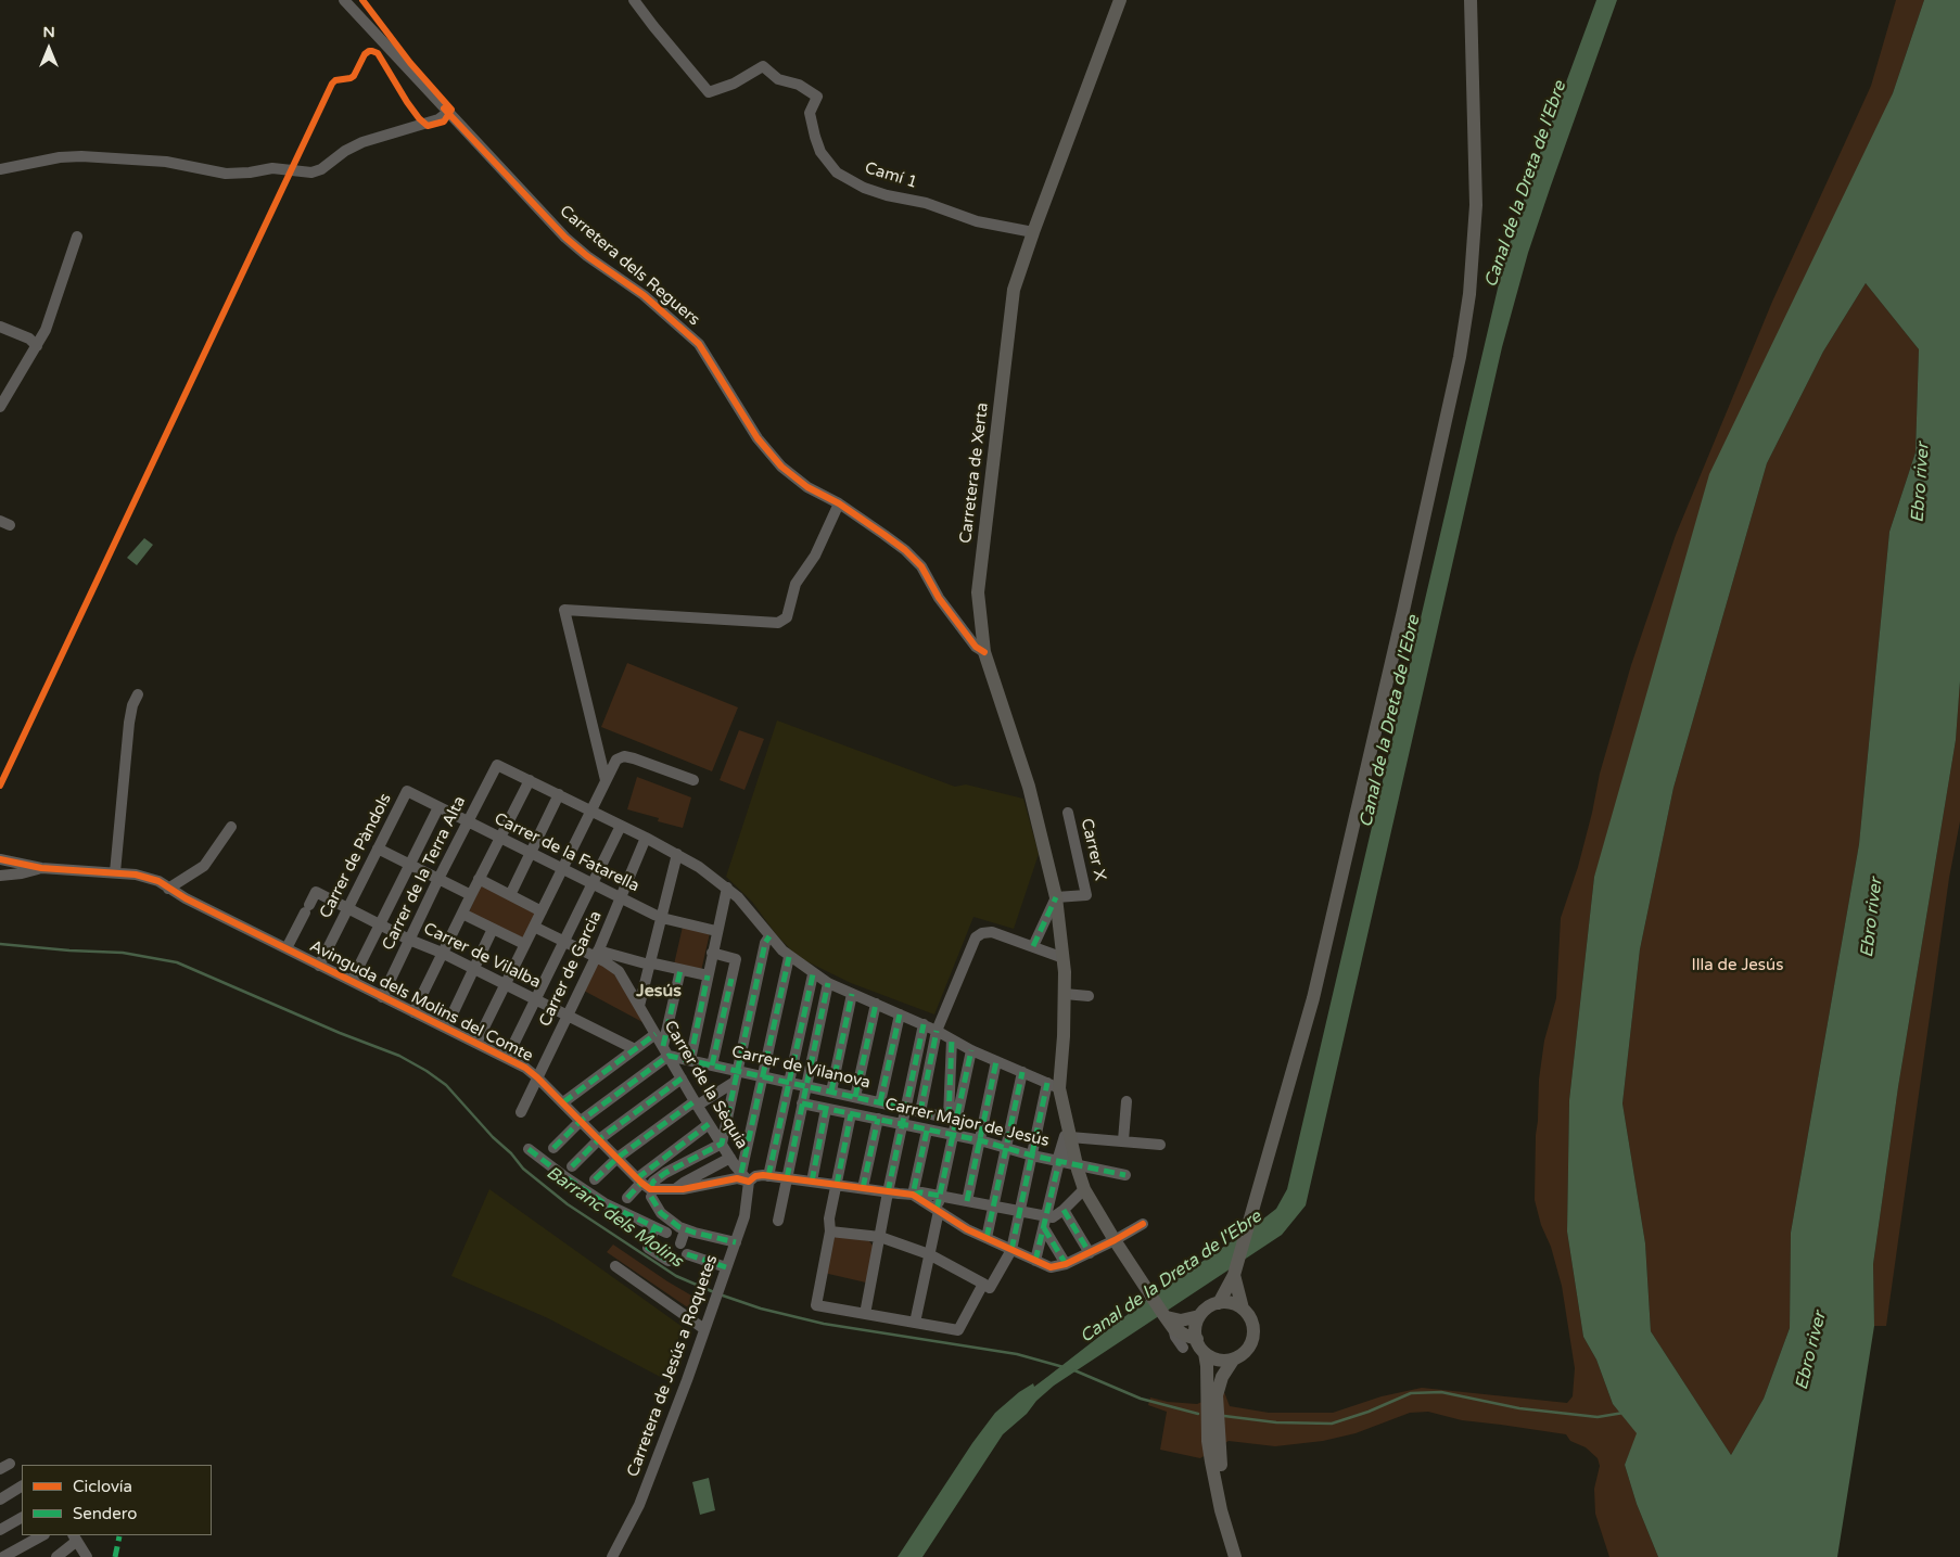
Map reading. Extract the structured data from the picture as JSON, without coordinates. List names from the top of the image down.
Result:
{
  "streets": {
    "main road": ["Carretera de Xerta"],
    "street": [
      "Camí 1",
      "Carretera dels Reguers",
      "Carrer X",
      "Carrer de la Fatarella",
      "Carrer de Pàndols",
      "Carrer de la Terra Alta",
      "Carrer de Vilalba",
      "Carrer de Garcia",
      "Avinguda dels Molins del Comte",
      "Carrer de Vilanova",
      "Carrer de la Sèquia",
      "Carrer Major de Jesús",
      "Carretera de Jesús a Roquetes"
    ]
  },
  "crossings": [
    ["Camí 1", "Carretera de Xerta"],
    ["Carretera dels Reguers", "Carretera de Xerta"],
    ["Carretera de Xerta", "Carrer X"],
    ["Carrer de la Fatarella", "Carrer de Pàndols"],
    ["Carrer de la Fatarella", "Carrer de la Terra Alta"],
    ["Carrer de la Fatarella", "Carrer de Garcia"],
    ["Carrer de Pàndols", "Carrer de Vilalba"],
    ["Carrer de Pàndols", "Avinguda dels Molins del Comte"],
    ["Carrer de la Terra Alta", "Carrer de Vilalba"],
    ["Carrer de la Terra Alta", "Avinguda dels Molins del Comte"],
    ["Carrer de Vilalba", "Carrer de Garcia"],
    ["Carrer de Vilalba", "Avinguda dels Molins del Comte"],
    ["Carrer de Garcia", "Avinguda dels Molins del Comte"],
    ["Carrer de Garcia", "Carrer de la Sèquia"],
    ["Carrer de Vilanova", "Carrer de la Sèquia"],
    ["Carrer de Vilanova", "Carretera de Jesús a Roquetes"],
    ["Carrer de la Sèquia", "Carretera de Jesús a Roquetes"]
  ],
  "districts": ["Jesús"],
  "water": ["Canal de la Dreta de l'Ebre", "Ebro river", "Barranc dels Molins"],
  "parks": ["Illa de Jesús"],
  "legend": ["Ciclovía", "Sendero"],
  "north": "top"
}
